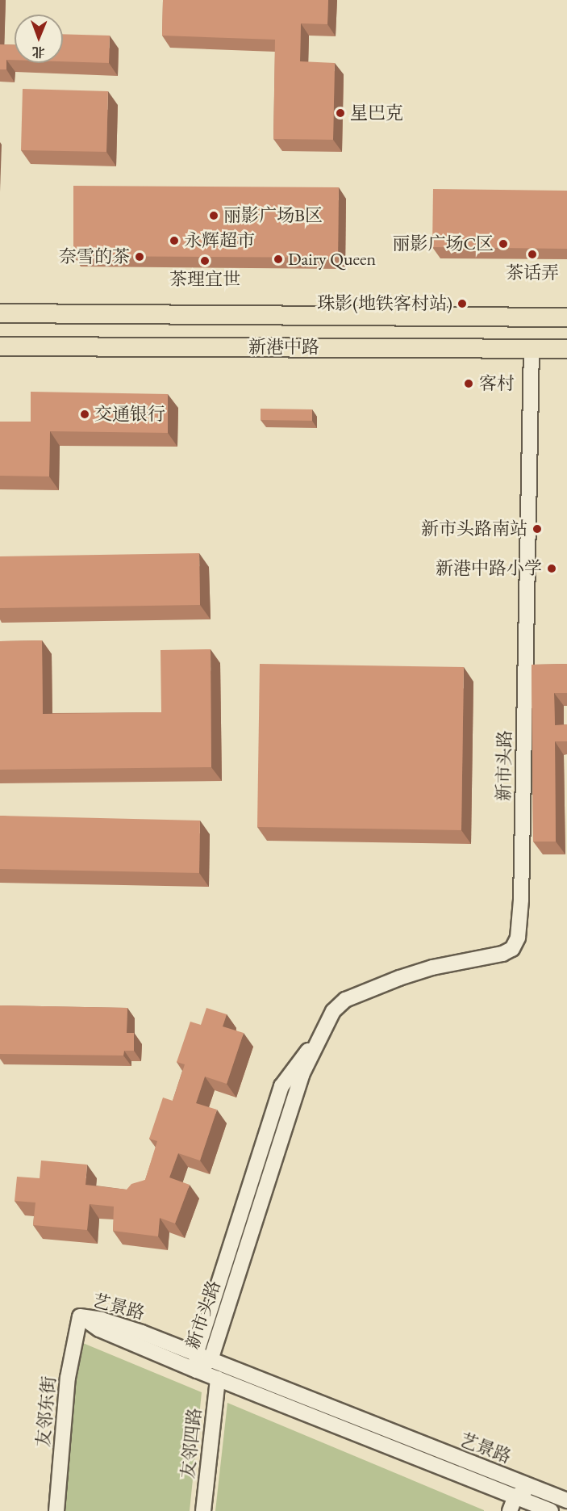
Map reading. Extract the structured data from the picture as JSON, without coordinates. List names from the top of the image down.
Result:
{
  "streets": {
    "main road": ["新港中路"],
    "street": [
      "新市头路",
      "艺景路",
      "友邻东街",
      "友邻四路"
    ]
  },
  "crossings": [
    ["新港中路", "新市头路"],
    ["新市头路", "艺景路"],
    ["艺景路", "友邻东街"],
    ["艺景路", "友邻四路"]
  ],
  "places": [
    "星巴克",
    "丽影广场B区",
    "永辉超市",
    "丽影广场C区",
    "茶话弄",
    "奈雪的茶",
    "Dairy Queen",
    "茶理宜世",
    "珠影(地铁客村站)",
    "客村",
    "交通银行",
    "新市头路南站",
    "新港中路小学"
  ],
  "north": "bottom"
}
